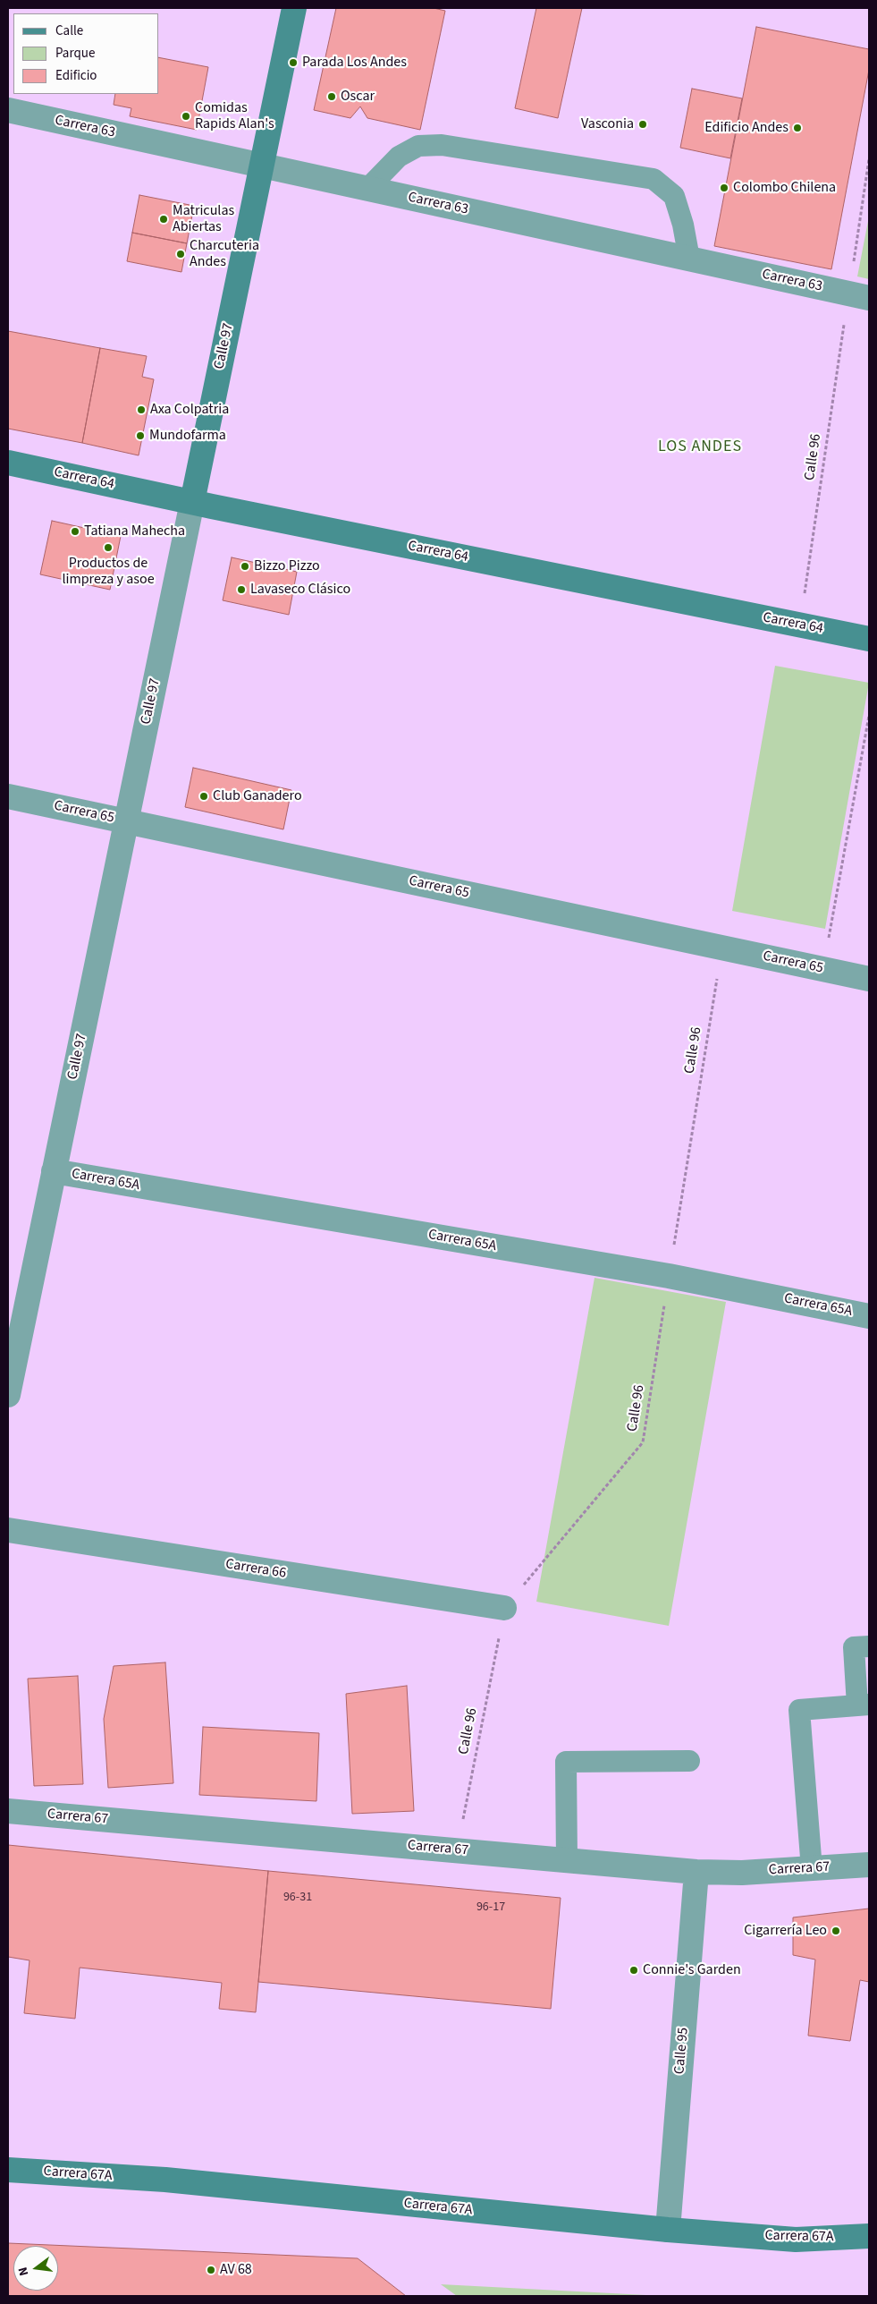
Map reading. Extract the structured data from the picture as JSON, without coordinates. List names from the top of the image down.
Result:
{
  "streets": {
    "street": [
      "Carrera 63",
      "Calle 97",
      "Carrera 64",
      "Carrera 65",
      "Carrera 65A",
      "Carrera 66",
      "Carrera 67",
      "Calle 95",
      "Carrera 67A"
    ],
    "path": ["Calle 96"]
  },
  "crossings": [
    ["Carrera 63", "Calle 97"],
    ["Carrera 63", "Calle 96"],
    ["Calle 97", "Carrera 64"],
    ["Calle 97", "Carrera 65"],
    ["Calle 97", "Carrera 65A"],
    ["Calle 96", "Carrera 64"],
    ["Calle 96", "Carrera 65"],
    ["Calle 96", "Carrera 65A"],
    ["Calle 96", "Carrera 66"],
    ["Calle 96", "Carrera 67"],
    ["Carrera 67", "Calle 95"],
    ["Calle 95", "Carrera 67A"]
  ],
  "districts": ["LOS ANDES"],
  "places": [
    "Parada Los Andes",
    "Oscar",
    "Comidas Rapids Alan's",
    "Vasconia",
    "Edificio Andes",
    "Colombo Chilena",
    "Matriculas Abiertas",
    "Charcuteria Andes",
    "Axa Colpatria",
    "Mundofarma",
    "Tatiana Mahecha",
    "Productos de limpreza y asoe",
    "Bizzo Pizzo",
    "Lavaseco Clásico",
    "Club Ganadero",
    "Cigarrería Leo",
    "Connie's Garden",
    "AV 68"
  ],
  "house_numbers": ["96-31", "96-17"],
  "legend": ["Calle", "Parque", "Edificio"],
  "north": "left"
}
